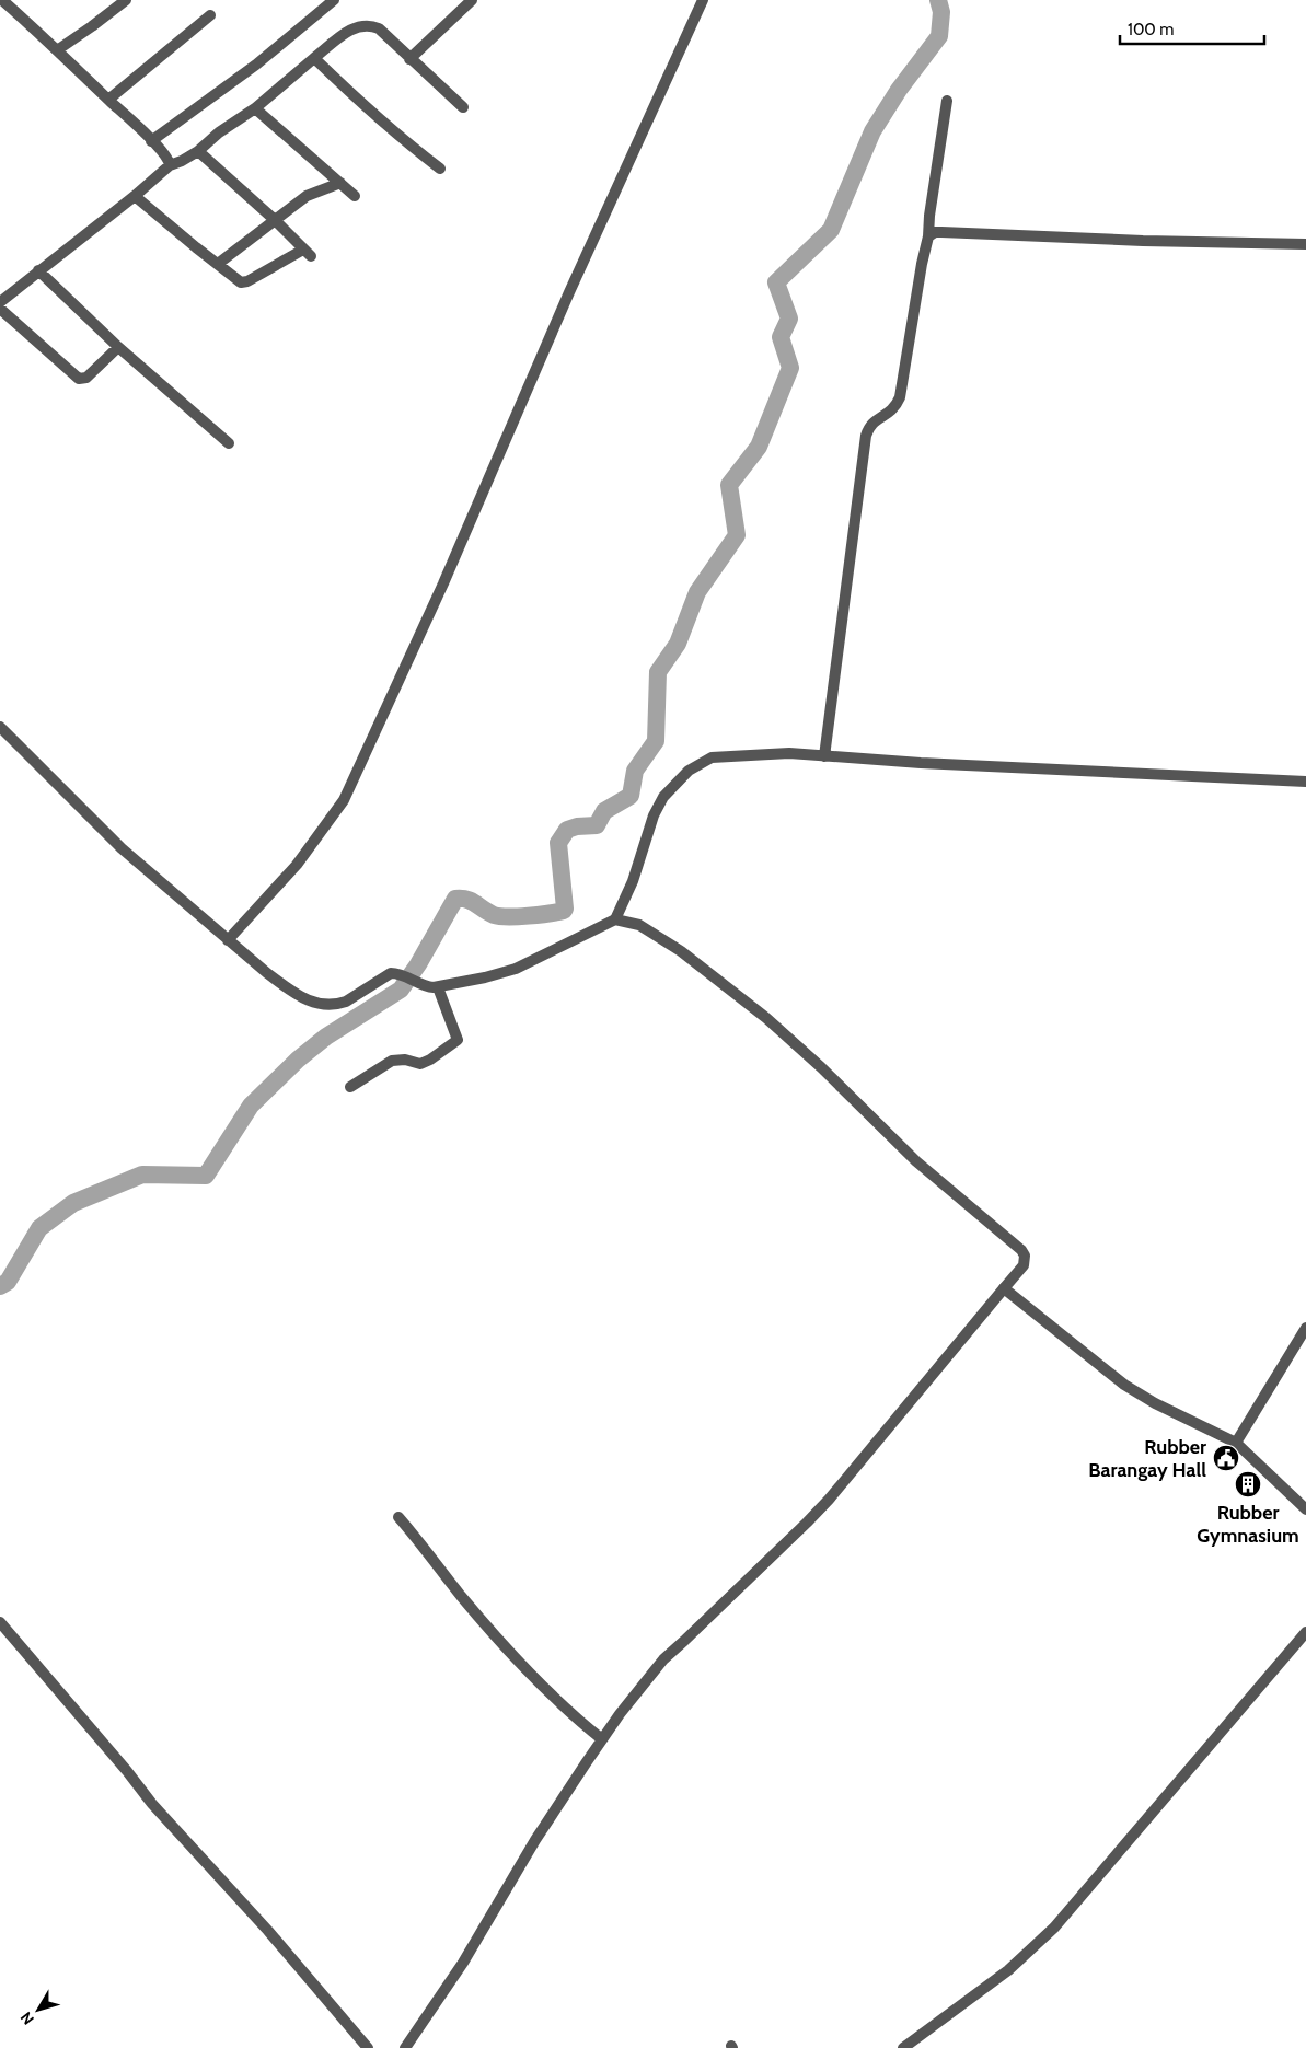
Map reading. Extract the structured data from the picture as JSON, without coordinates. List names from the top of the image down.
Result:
{
  "places": {
    "public building": ["Rubber Barangay Hall"],
    "building": ["Rubber Gymnasium"]
  },
  "scale_bar": "100 m",
  "north": "bottom left"
}
